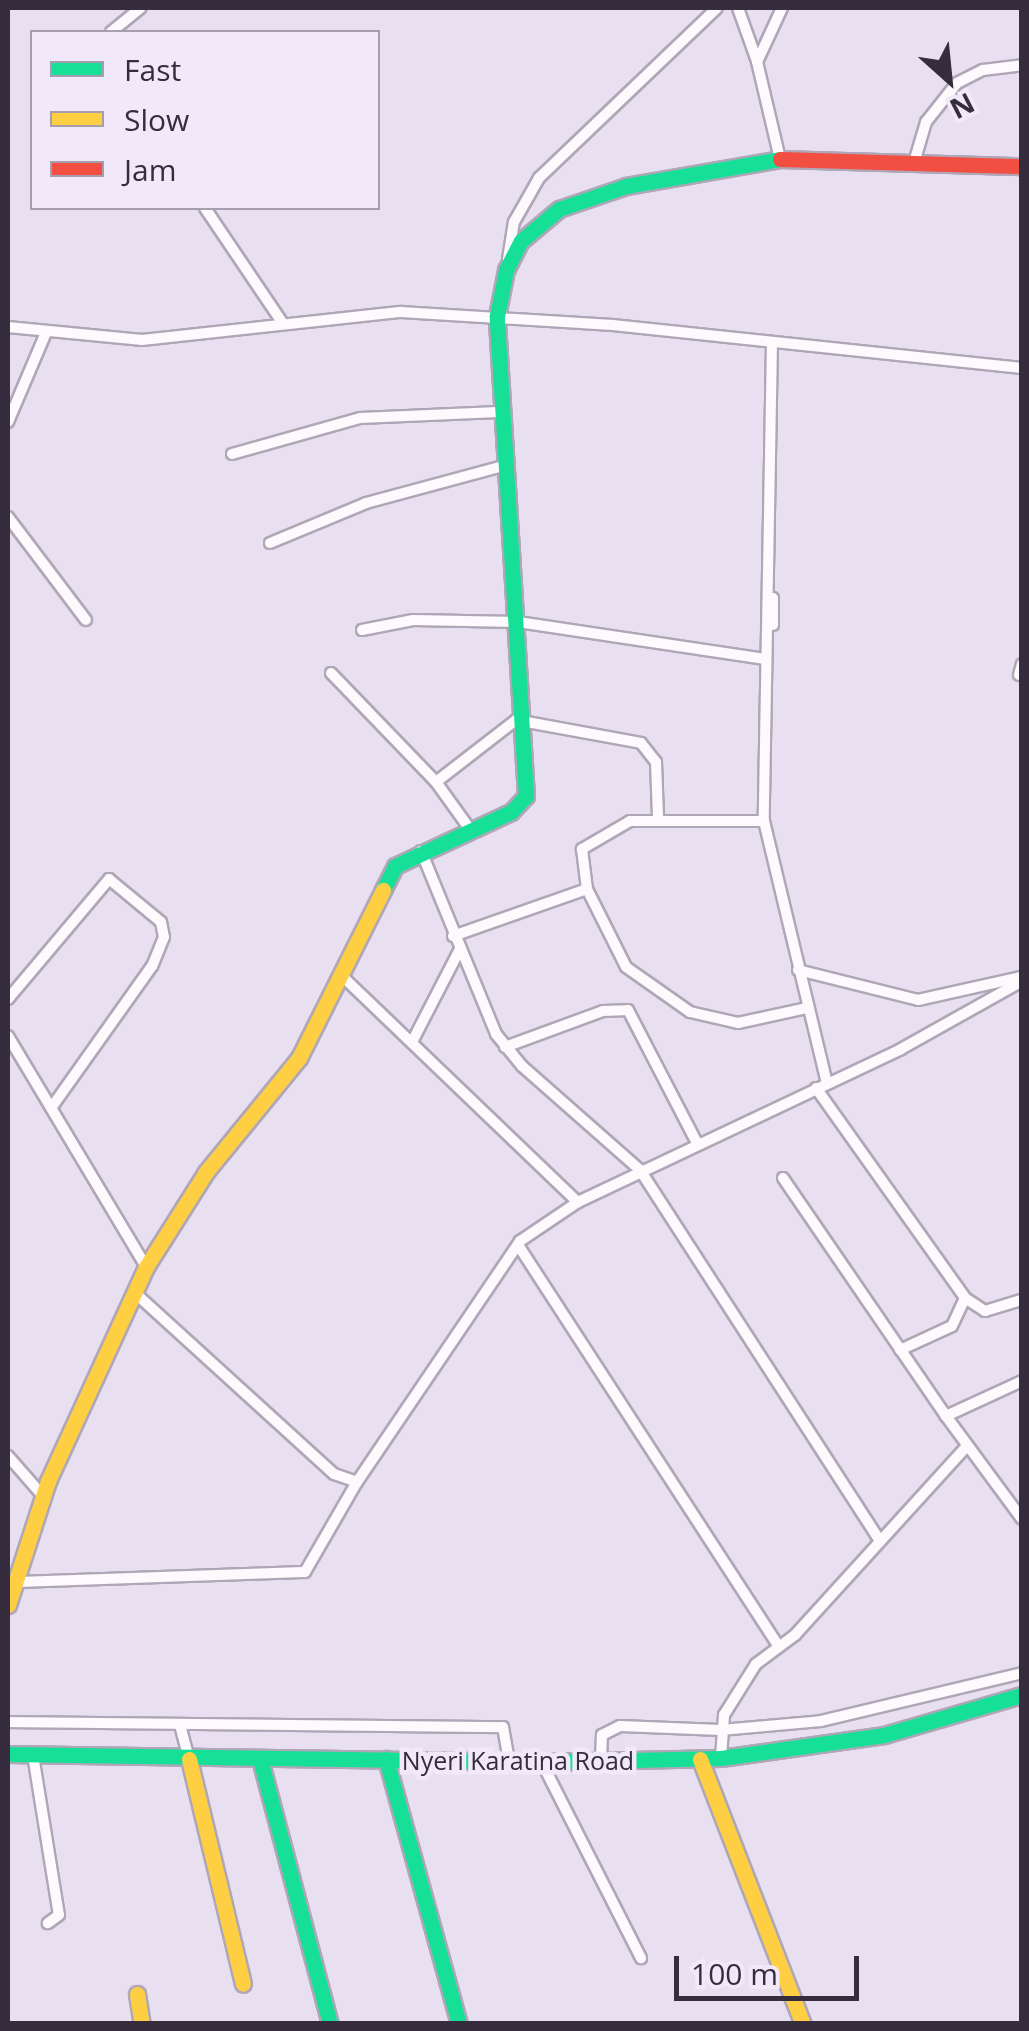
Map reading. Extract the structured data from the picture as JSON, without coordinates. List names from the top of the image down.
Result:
{
  "streets": {
    "main road": ["Nyeri Karatina Road"]
  },
  "legend": ["Fast", "Slow", "Jam"],
  "scale_bar": "100 m",
  "north": "bottom right"
}
